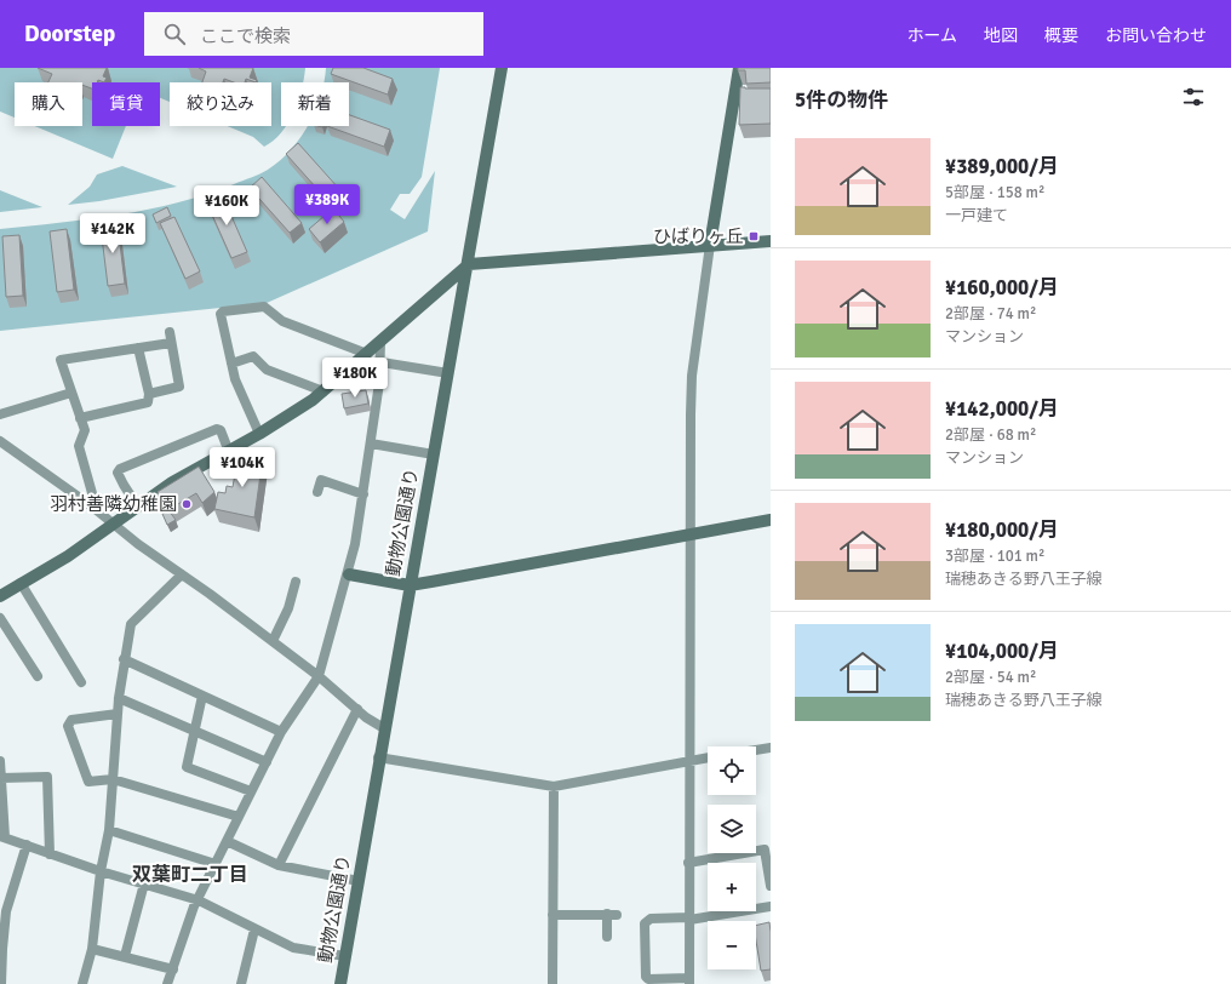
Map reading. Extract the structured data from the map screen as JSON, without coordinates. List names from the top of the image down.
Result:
{
  "streets": {
    "street": ["動物公園通り"]
  },
  "districts": ["双葉町二丁目"],
  "places": {
    "transit": ["ひばりヶ丘"],
    "other": ["羽村善隣幼稚園"]
  },
  "page": {
    "header": "Doorstep",
    "search": "ここで検索",
    "nav": [
      "ホーム",
      "地図",
      "概要",
      "お問い合わせ"
    ],
    "heading": "5件の物件",
    "chip": [
      "購入",
      "賃貸",
      "絞り込み",
      "新着"
    ],
    "list": [
      {
        "name": "¥389,000/月",
        "note": "5部屋 · 158 m² · 一戸建て"
      },
      {
        "name": "¥160,000/月",
        "note": "2部屋 · 74 m² · マンション"
      },
      {
        "name": "¥142,000/月",
        "note": "2部屋 · 68 m² · マンション"
      },
      {
        "name": "¥180,000/月",
        "note": "3部屋 · 101 m² · 瑞穂あきる野八王子線"
      },
      {
        "name": "¥104,000/月",
        "note": "2部屋 · 54 m² · 瑞穂あきる野八王子線"
      }
    ],
    "price": [
      "¥389K",
      "¥160K",
      "¥142K",
      "¥180K",
      "¥104K"
    ],
    "map_buttons": ["+", "−"]
  }
}
